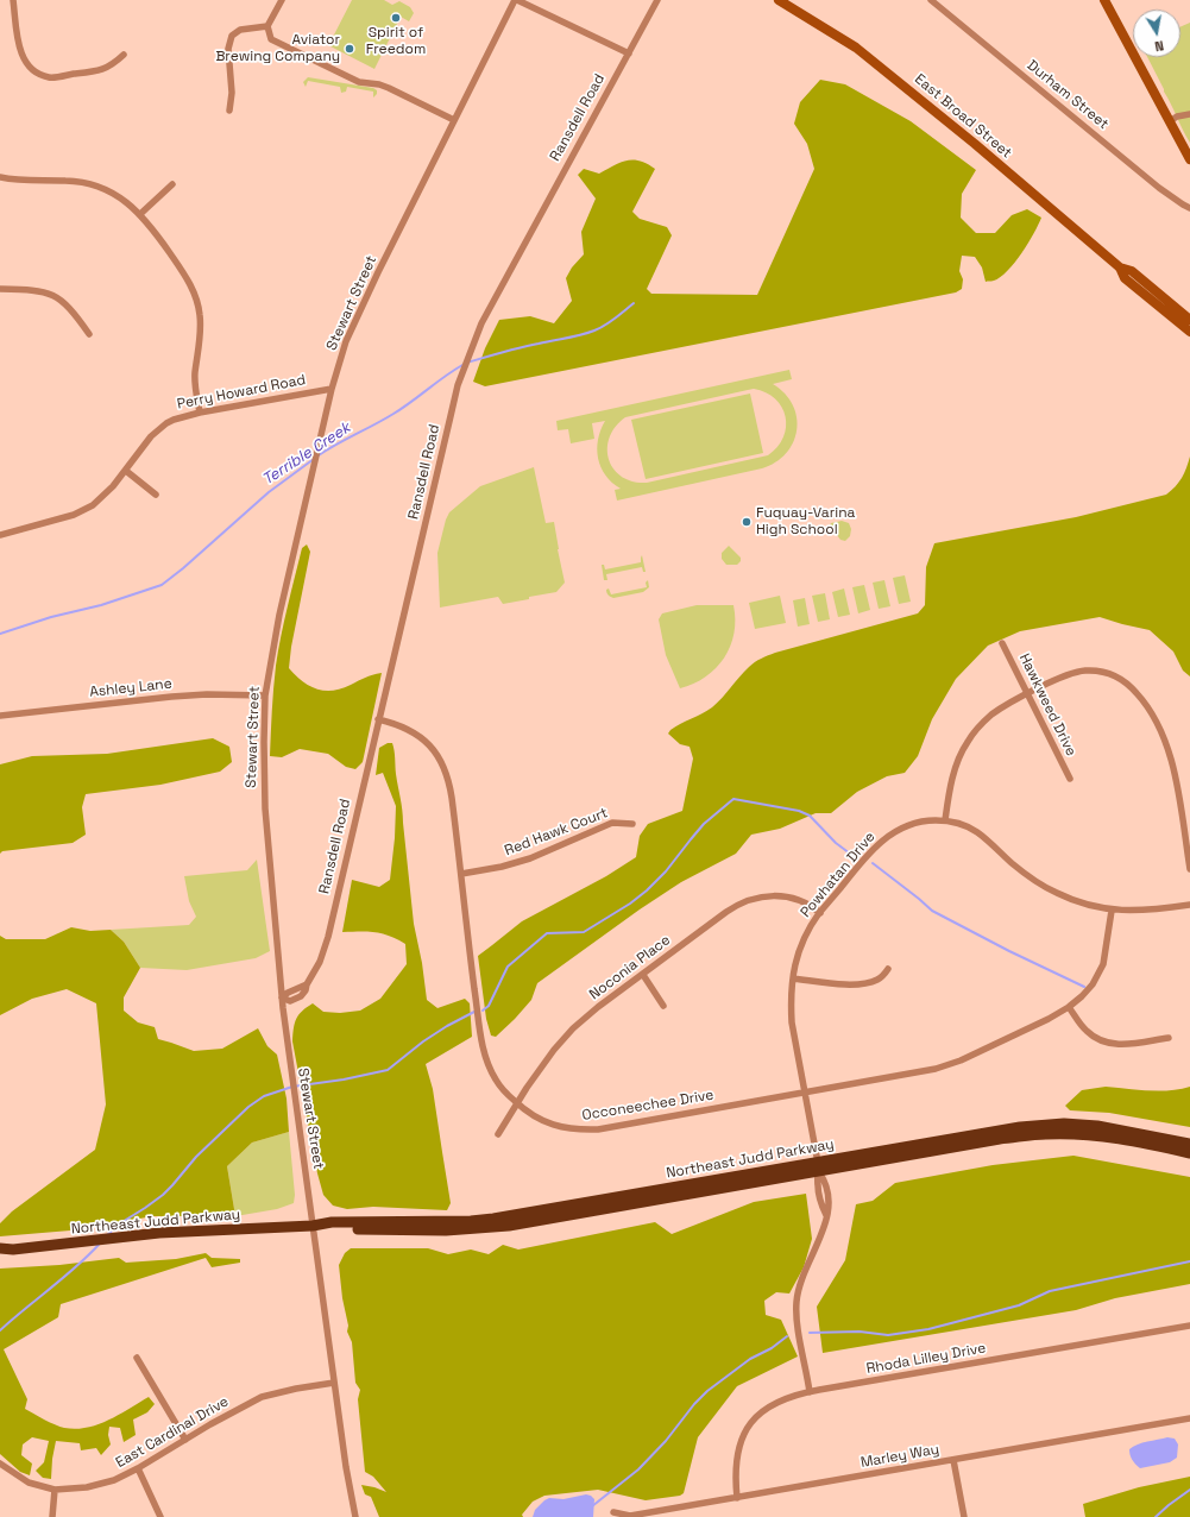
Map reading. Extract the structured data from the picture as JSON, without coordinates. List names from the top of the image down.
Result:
{
  "streets": {
    "highway": ["Northeast Judd Parkway"],
    "main road": ["East Broad Street"],
    "street": [
      "Durham Street",
      "Ransdell Road",
      "Stewart Street",
      "Perry Howard Road",
      "Ashley Lane",
      "Hawkweed Drive",
      "Red Hawk Court",
      "Powhatan Drive",
      "Noconia Place",
      "Occoneechee Drive",
      "Rhoda Lilley Drive",
      "East Cardinal Drive",
      "Marley Way"
    ]
  },
  "crossings": [
    ["Ransdell Road", "Stewart Street"],
    ["Ransdell Road", "Occoneechee Drive"],
    ["Stewart Street", "Perry Howard Road"],
    ["Stewart Street", "Ashley Lane"],
    ["Stewart Street", "Northeast Judd Parkway"],
    ["Stewart Street", "East Cardinal Drive"],
    ["Red Hawk Court", "Occoneechee Drive"],
    ["Powhatan Drive", "Noconia Place"],
    ["Powhatan Drive", "Occoneechee Drive"],
    ["Powhatan Drive", "Northeast Judd Parkway"],
    ["Powhatan Drive", "Rhoda Lilley Drive"],
    ["Noconia Place", "Occoneechee Drive"],
    ["Rhoda Lilley Drive", "Marley Way"]
  ],
  "water": ["Terrible Creek"],
  "places": ["Spirit of Freedom", "Aviator Brewing Company", "Fuquay-Varina High School"],
  "north": "bottom"
}
